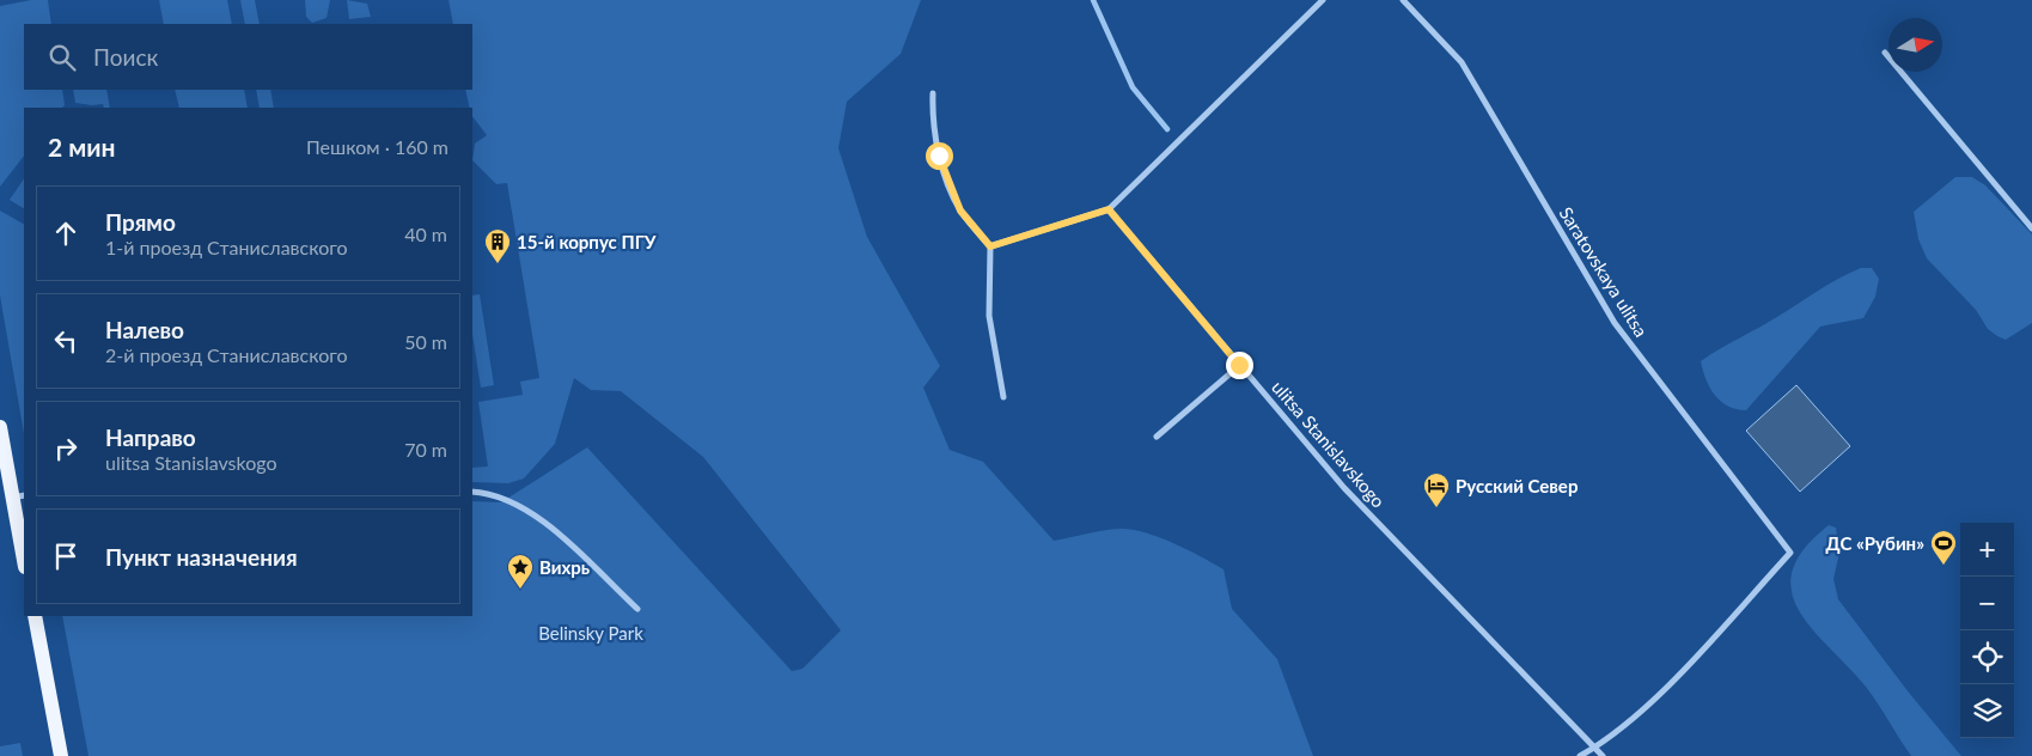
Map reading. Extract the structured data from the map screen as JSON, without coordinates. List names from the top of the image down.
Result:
{
  "streets": {
    "street": ["Saratovskaya ulitsa", "ulitsa Stanislavskogo"]
  },
  "crossings": [
    ["Saratovskaya ulitsa", "ulitsa Stanislavskogo"]
  ],
  "parks": ["Belinsky Park"],
  "places": {
    "building": ["15-й корпус ПГУ"],
    "hotel": ["Русский Север"],
    "sports": ["ДС «Рубин»"],
    "place": ["Вихрь"]
  },
  "north": "right",
  "page": {
    "search": "Поиск",
    "heading": ["2 мин", "Пешком · 160 m"],
    "list": [
      ["Прямо", "1-й проезд Станиславского", "40 m"],
      ["Налево", "2-й проезд Станиславского", "50 m"],
      ["Направо", "ulitsa Stanislavskogo", "70 m"],
      "Пункт назначения"
    ],
    "map_buttons": ["+", "−"]
  }
}
